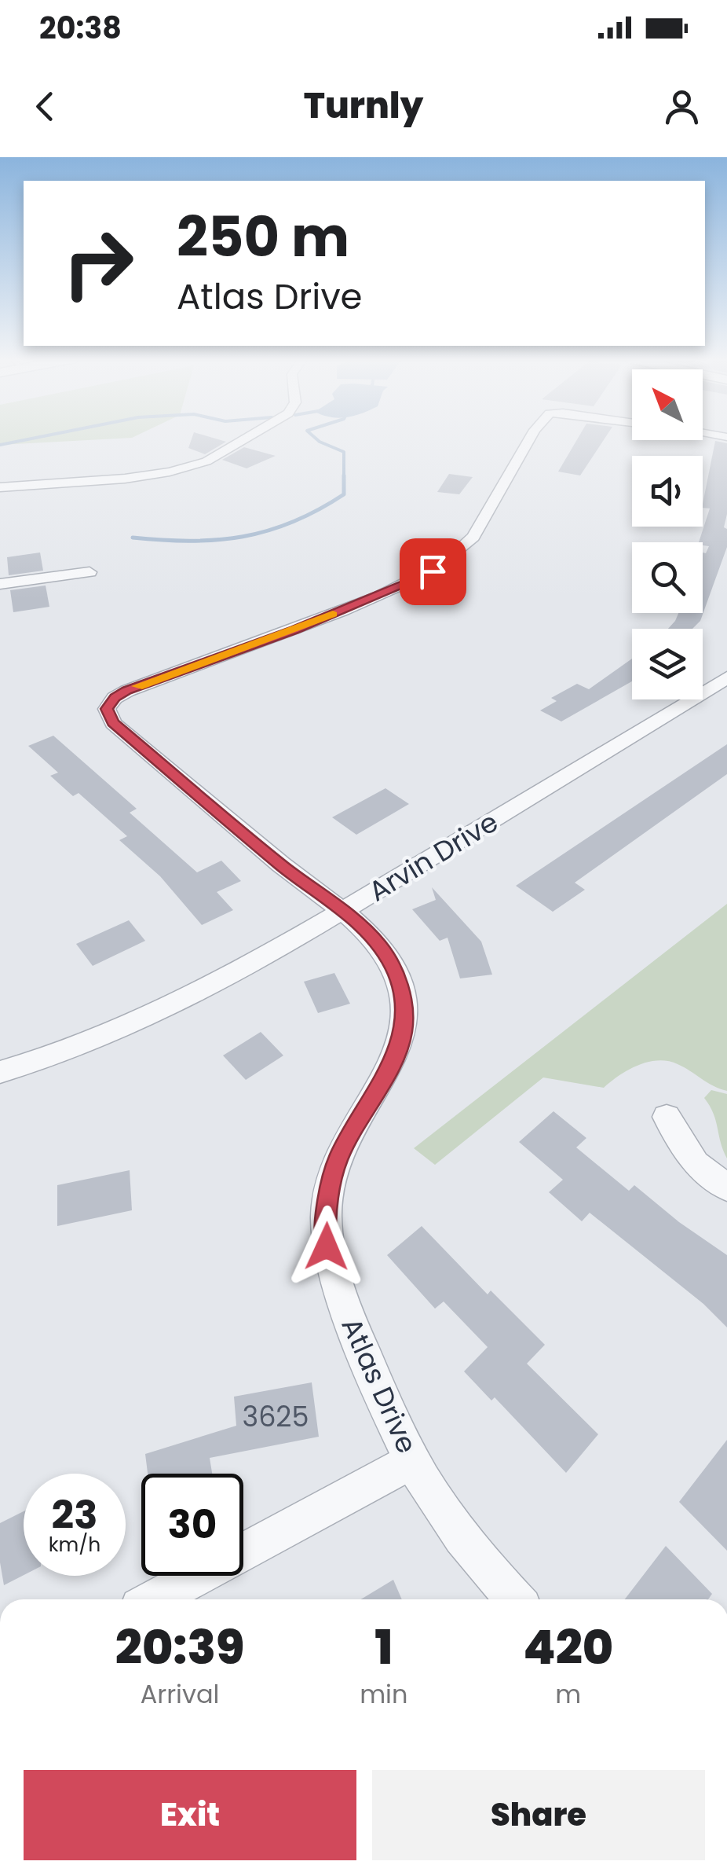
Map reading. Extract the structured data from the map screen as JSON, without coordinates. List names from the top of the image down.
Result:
{
  "streets": {
    "street": ["Arvin Drive", "Atlas Drive"]
  },
  "crossings": [
    ["Arvin Drive", "Atlas Drive"]
  ],
  "house_numbers": ["3625"],
  "north": "top left",
  "page": {
    "status": "20:38",
    "header": "Turnly",
    "turn": ["250 m", "Atlas Drive"],
    "speed": "23 km/h",
    "limit": "30",
    "eta": [
      "20:39",
      "Arrival",
      "1",
      "min",
      "420",
      "m"
    ],
    "buttons": ["Exit", "Share"]
  }
}
